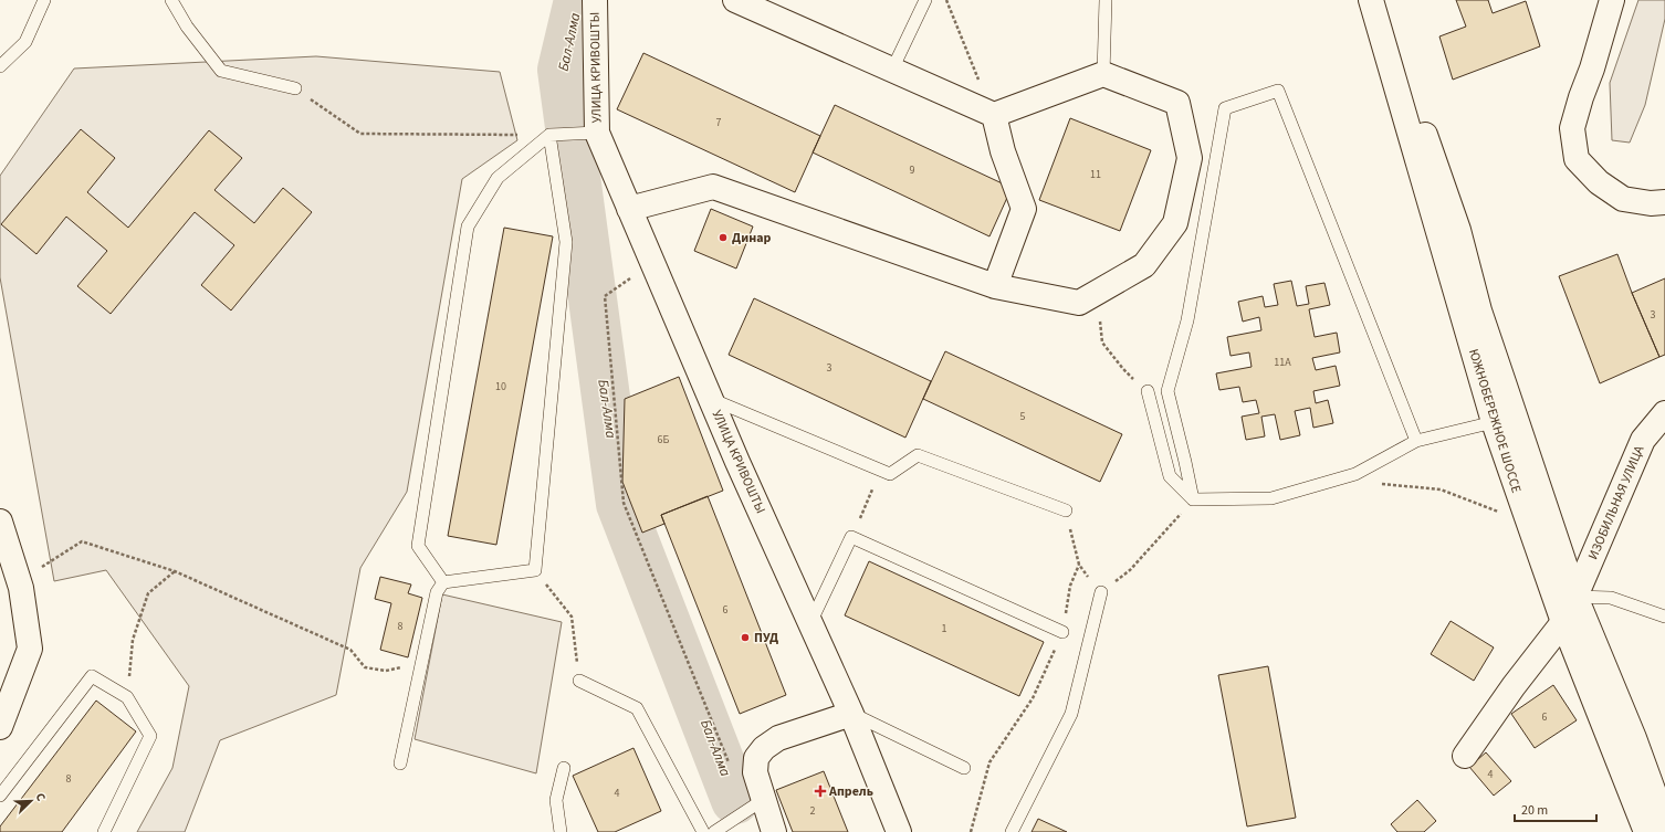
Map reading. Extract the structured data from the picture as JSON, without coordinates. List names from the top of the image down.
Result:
{
  "streets": {
    "main road": ["УЛИЦА КРИВОШТЫ", "ЮЖНОБЕРЕЖНОЕ ШОССЕ", "ИЗОБИЛЬНАЯ УЛИЦА"]
  },
  "crossings": [
    ["ЮЖНОБЕРЕЖНОЕ ШОССЕ", "ИЗОБИЛЬНАЯ УЛИЦА"]
  ],
  "water": ["Бал-Алма"],
  "places": {
    "other": ["Динар", "ПУД"],
    "health": ["Апрель"]
  },
  "house_numbers": [
    "7",
    "9",
    "11",
    "3",
    "11А",
    "3",
    "10",
    "5",
    "6Б",
    "6",
    "8",
    "1",
    "6",
    "4",
    "8",
    "4",
    "2"
  ],
  "scale_bar": "20 m",
  "north": "top right"
}
